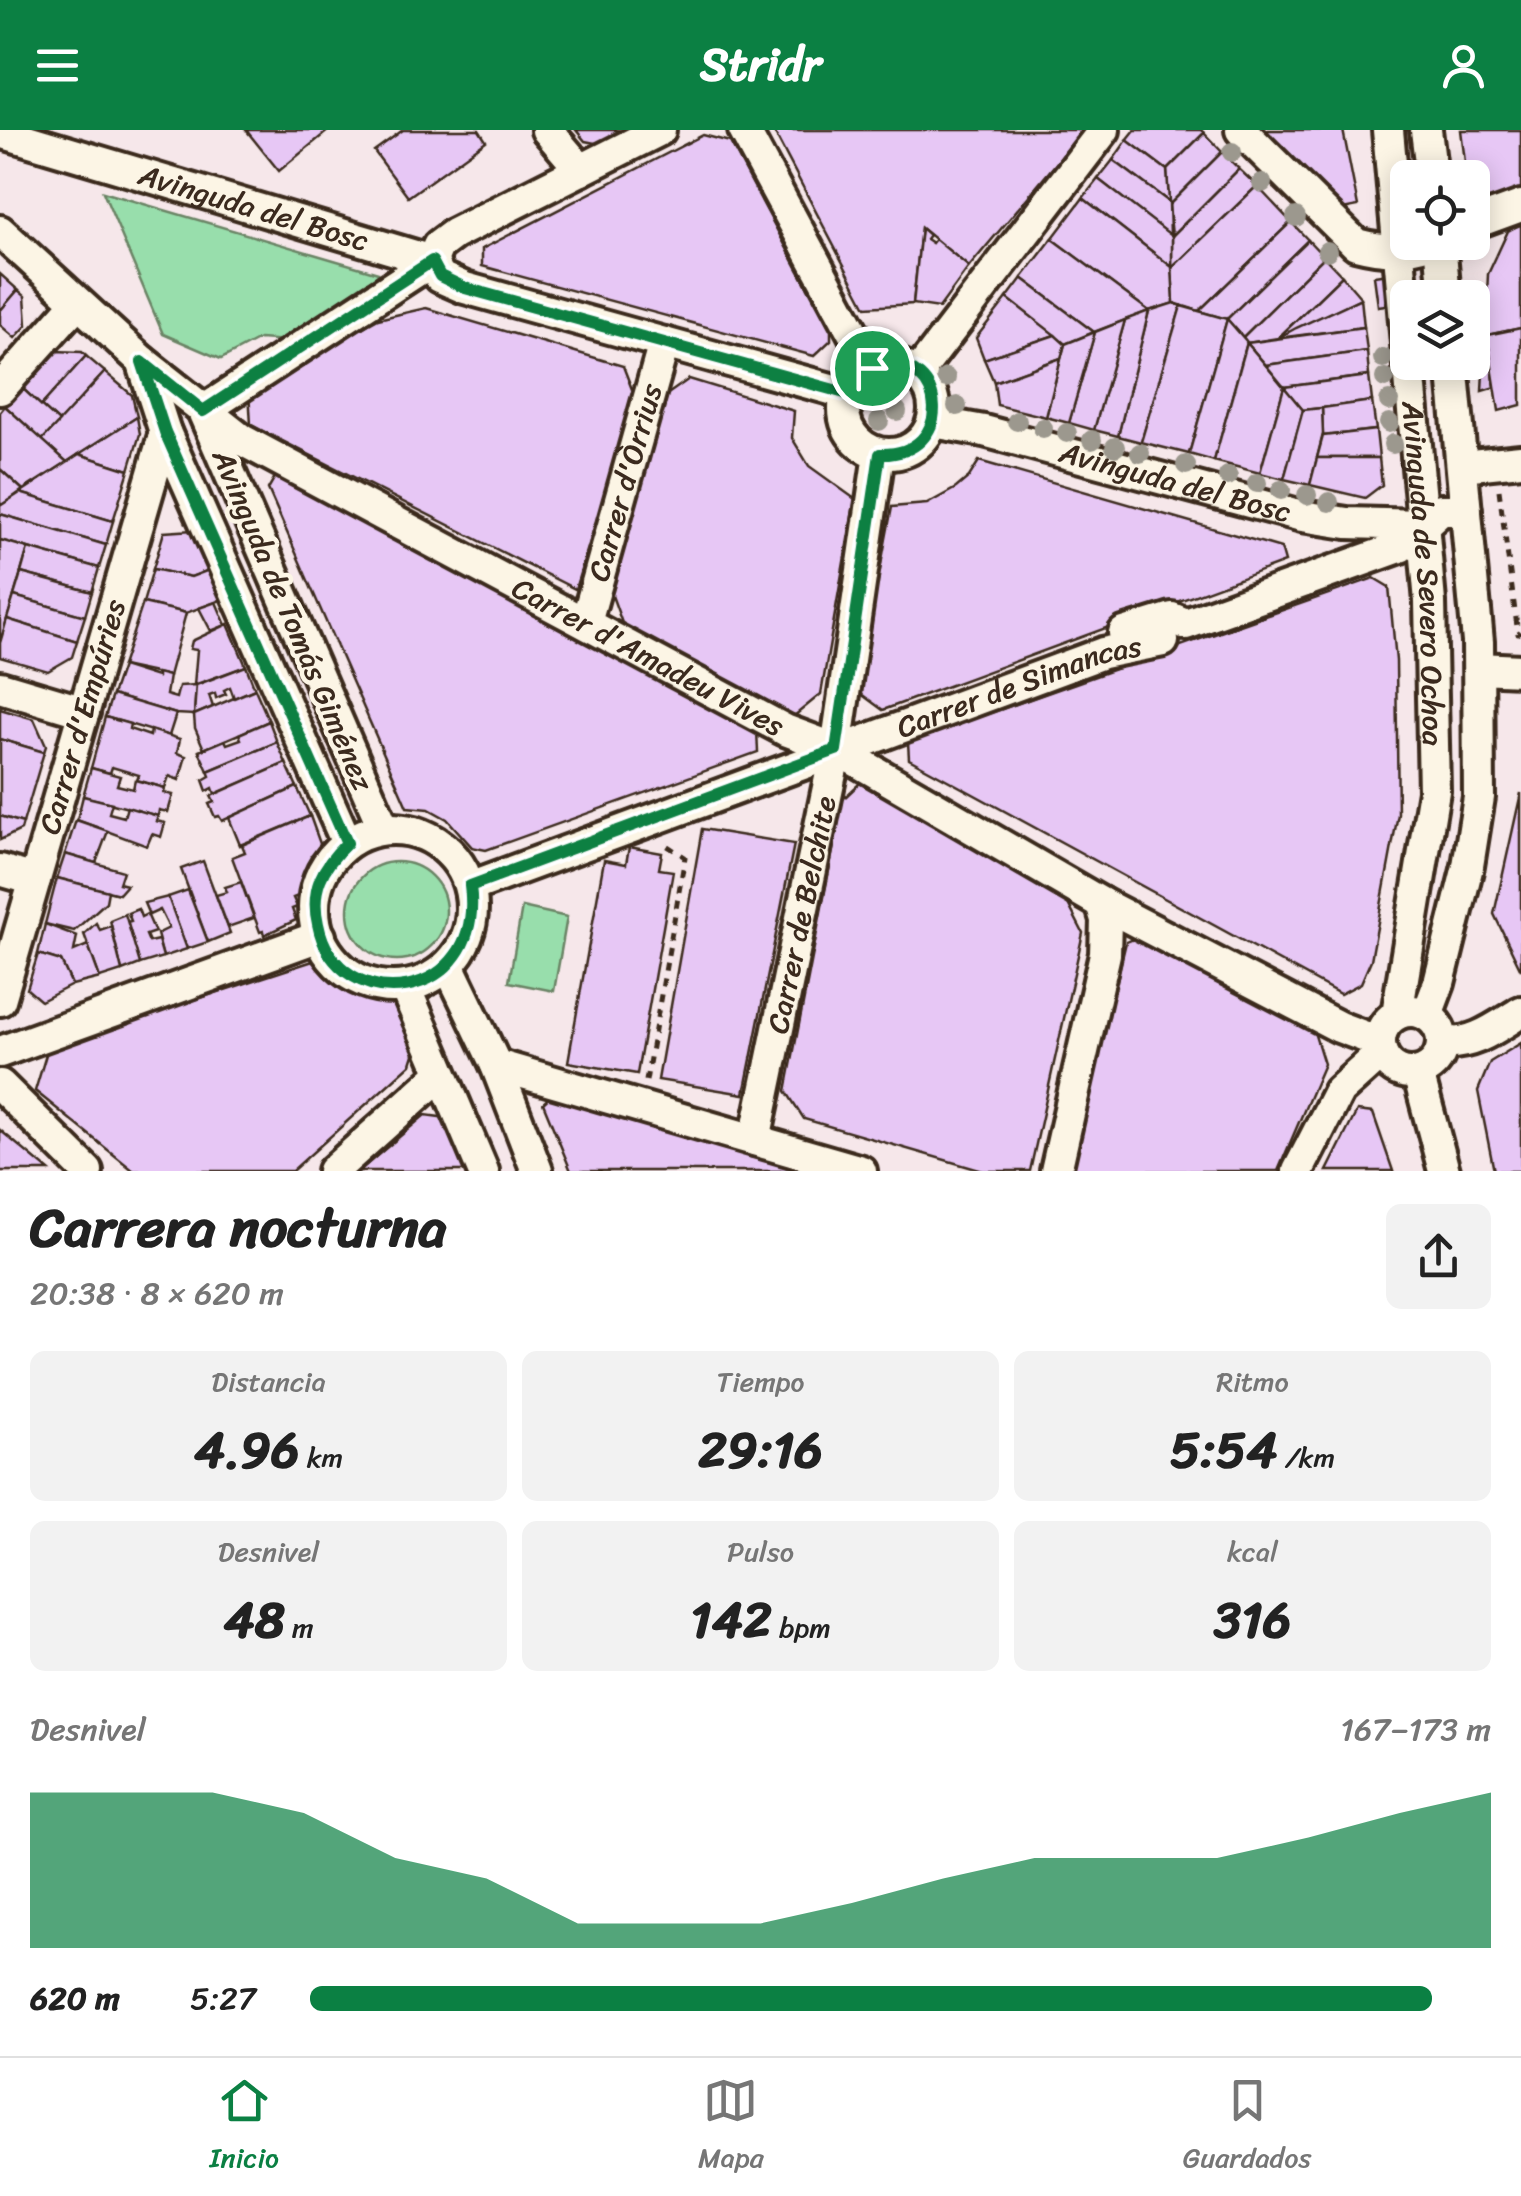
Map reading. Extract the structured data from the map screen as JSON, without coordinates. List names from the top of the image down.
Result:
{
  "streets": {
    "street": [
      "Avinguda del Bosc",
      "Carrer d'Òrrius",
      "Avinguda de Severo Ochoa",
      "Avinguda de Tomás Giménez",
      "Carrer d'Amadeu Vives",
      "Carrer de Simancas",
      "Carrer d'Empúries",
      "Carrer de Belchite"
    ]
  },
  "crossings": [
    ["Avinguda del Bosc", "Carrer d'Òrrius"],
    ["Avinguda del Bosc", "Avinguda de Severo Ochoa"],
    ["Avinguda del Bosc", "Carrer de Simancas"],
    ["Avinguda del Bosc", "Carrer de Belchite"],
    ["Carrer d'Òrrius", "Carrer d'Amadeu Vives"],
    ["Avinguda de Severo Ochoa", "Carrer d'Amadeu Vives"],
    ["Avinguda de Severo Ochoa", "Carrer de Simancas"],
    ["Avinguda de Tomás Giménez", "Carrer d'Amadeu Vives"],
    ["Avinguda de Tomás Giménez", "Carrer de Simancas"],
    ["Avinguda de Tomás Giménez", "Carrer d'Empúries"],
    ["Carrer d'Amadeu Vives", "Carrer de Simancas"],
    ["Carrer d'Amadeu Vives", "Carrer de Belchite"],
    ["Carrer de Simancas", "Carrer de Belchite"]
  ],
  "page": {
    "header": "Stridr",
    "heading": ["Carrera nocturna", "20:38 · 8 × 620 m"],
    "stats": [
      ["Distancia", "4.96 km"],
      ["Tiempo", "29:16"],
      ["Ritmo", "5:54 /km"],
      ["Desnivel", "48 m"],
      ["Pulso", "142 bpm"],
      ["kcal", "316"]
    ],
    "chart": ["Desnivel", "167–173 m"],
    "list": [
      {
        "name": "620 m",
        "note": "5:27"
      }
    ],
    "tabs": ["Inicio", "Mapa", "Guardados"]
  }
}
